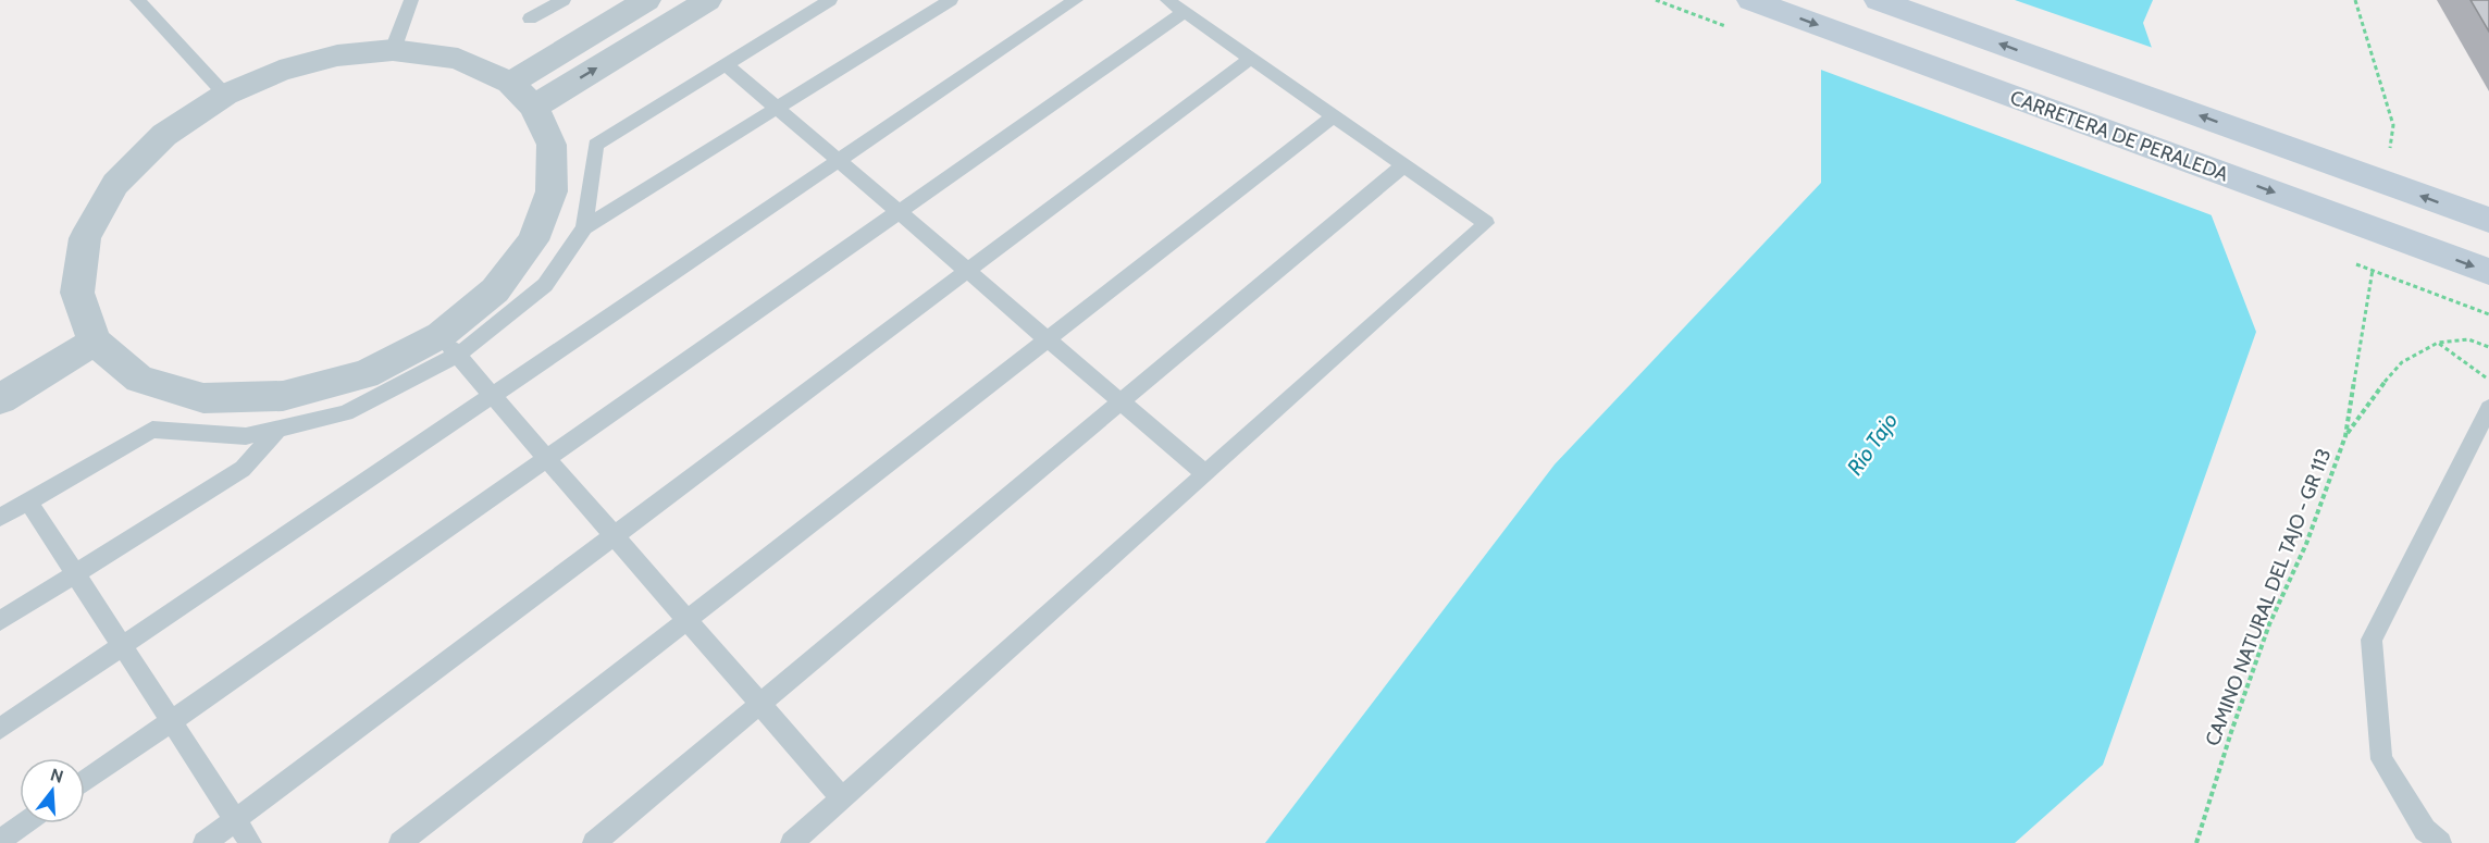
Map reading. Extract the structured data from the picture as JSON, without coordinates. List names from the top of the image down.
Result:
{
  "streets": {
    "main road": ["CARRETERA DE PERALEDA"],
    "path": ["CAMINO NATURAL DEL TAJO - GR 113"]
  },
  "water": ["Río Tajo"],
  "north": "top"
}
